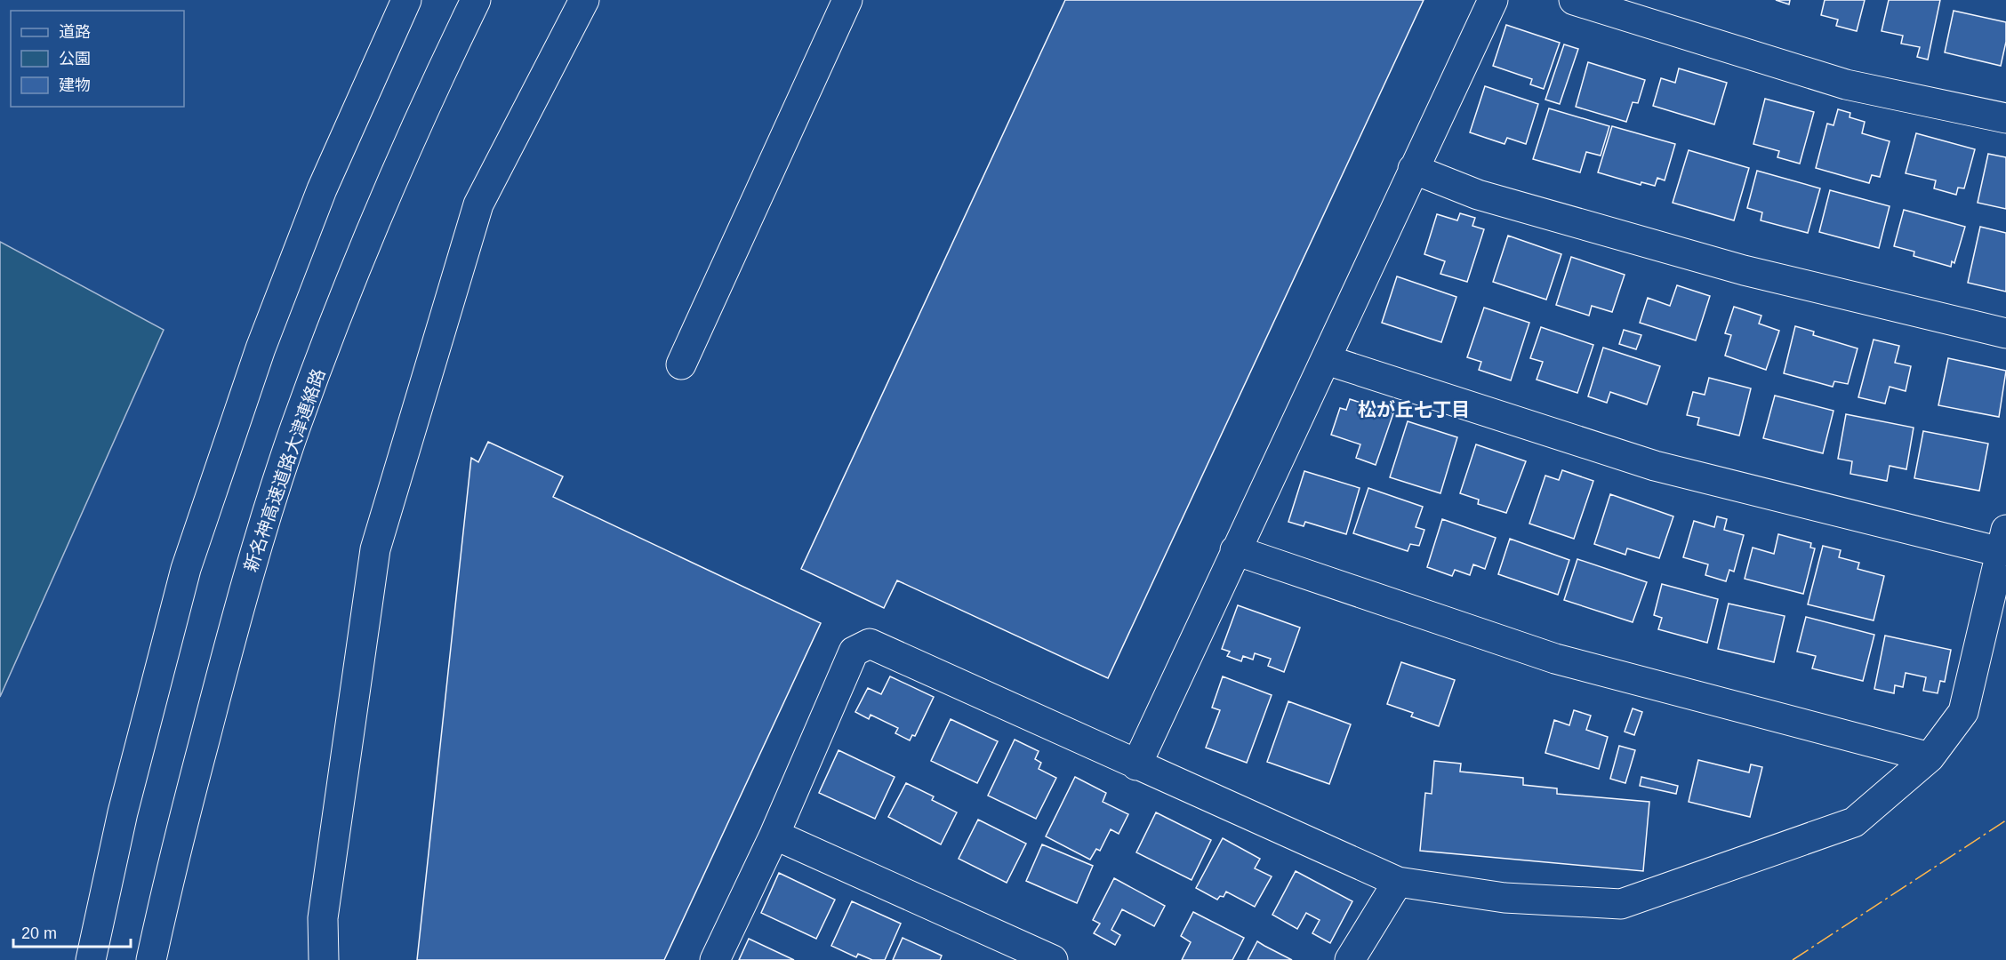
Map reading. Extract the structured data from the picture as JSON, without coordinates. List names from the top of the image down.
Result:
{
  "streets": {
    "main road": ["新名神高速道路大津連絡路"]
  },
  "districts": ["松が丘七丁目"],
  "legend": ["道路", "公園", "建物"],
  "scale_bar": "20 m"
}
